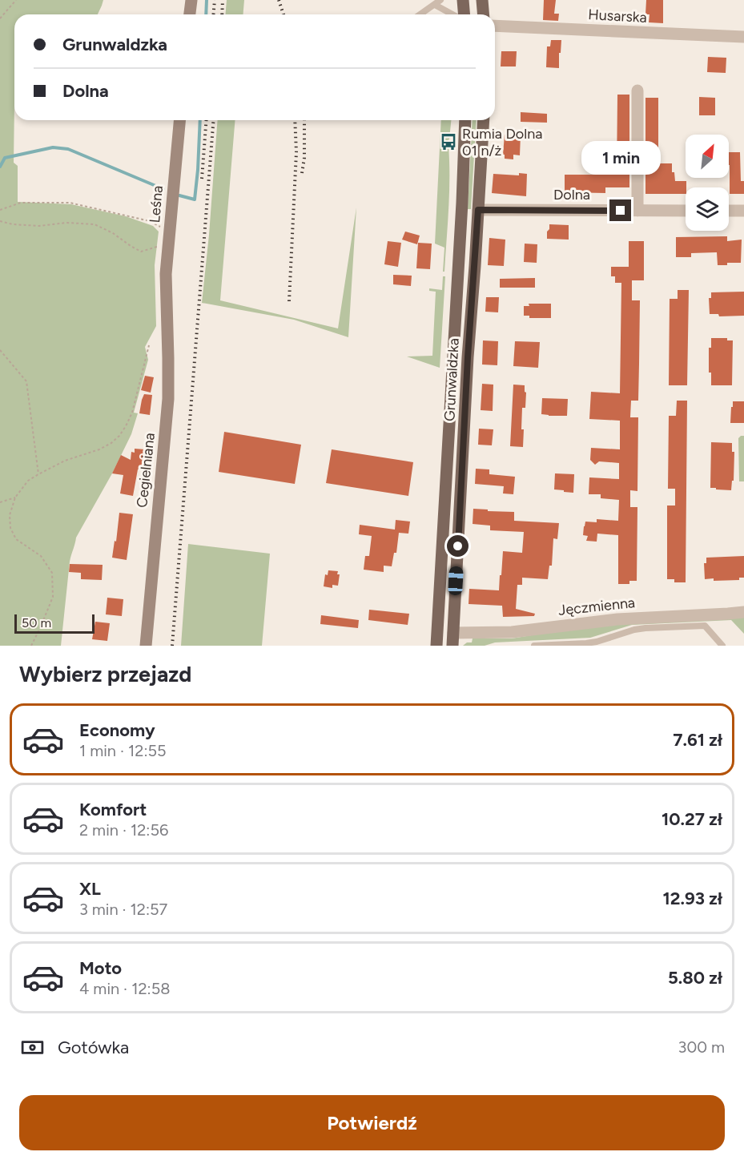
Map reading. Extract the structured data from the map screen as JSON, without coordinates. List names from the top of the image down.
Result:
{
  "streets": {
    "main road": ["Grunwaldzka"],
    "street": [
      "Husarska",
      "Dolna",
      "Leśna",
      "Cegielniana",
      "Jęczmienna"
    ]
  },
  "crossings": [
    ["Dolna", "Grunwaldzka"],
    ["Leśna", "Cegielniana"],
    ["Grunwaldzka", "Jęczmienna"]
  ],
  "places": {
    "bus stop": ["Rumia Dolna 01 n/ż"]
  },
  "scale_bar": "50 m",
  "north": "top right",
  "page": {
    "banner": ["Grunwaldzka", "Dolna"],
    "bubble": "1 min",
    "scale": "50 m",
    "heading": "Wybierz przejazd",
    "list": [
      {
        "name": "Economy",
        "note": "1 min · 12:55",
        "value": "7.61 zł"
      },
      {
        "name": "Komfort",
        "note": "2 min · 12:56",
        "value": "10.27 zł"
      },
      {
        "name": "XL",
        "note": "3 min · 12:57",
        "value": "12.93 zł"
      },
      {
        "name": "Moto",
        "note": "4 min · 12:58",
        "value": "5.80 zł"
      }
    ],
    "pay": ["Gotówka", "300 m"],
    "buttons": "Potwierdź"
  }
}
